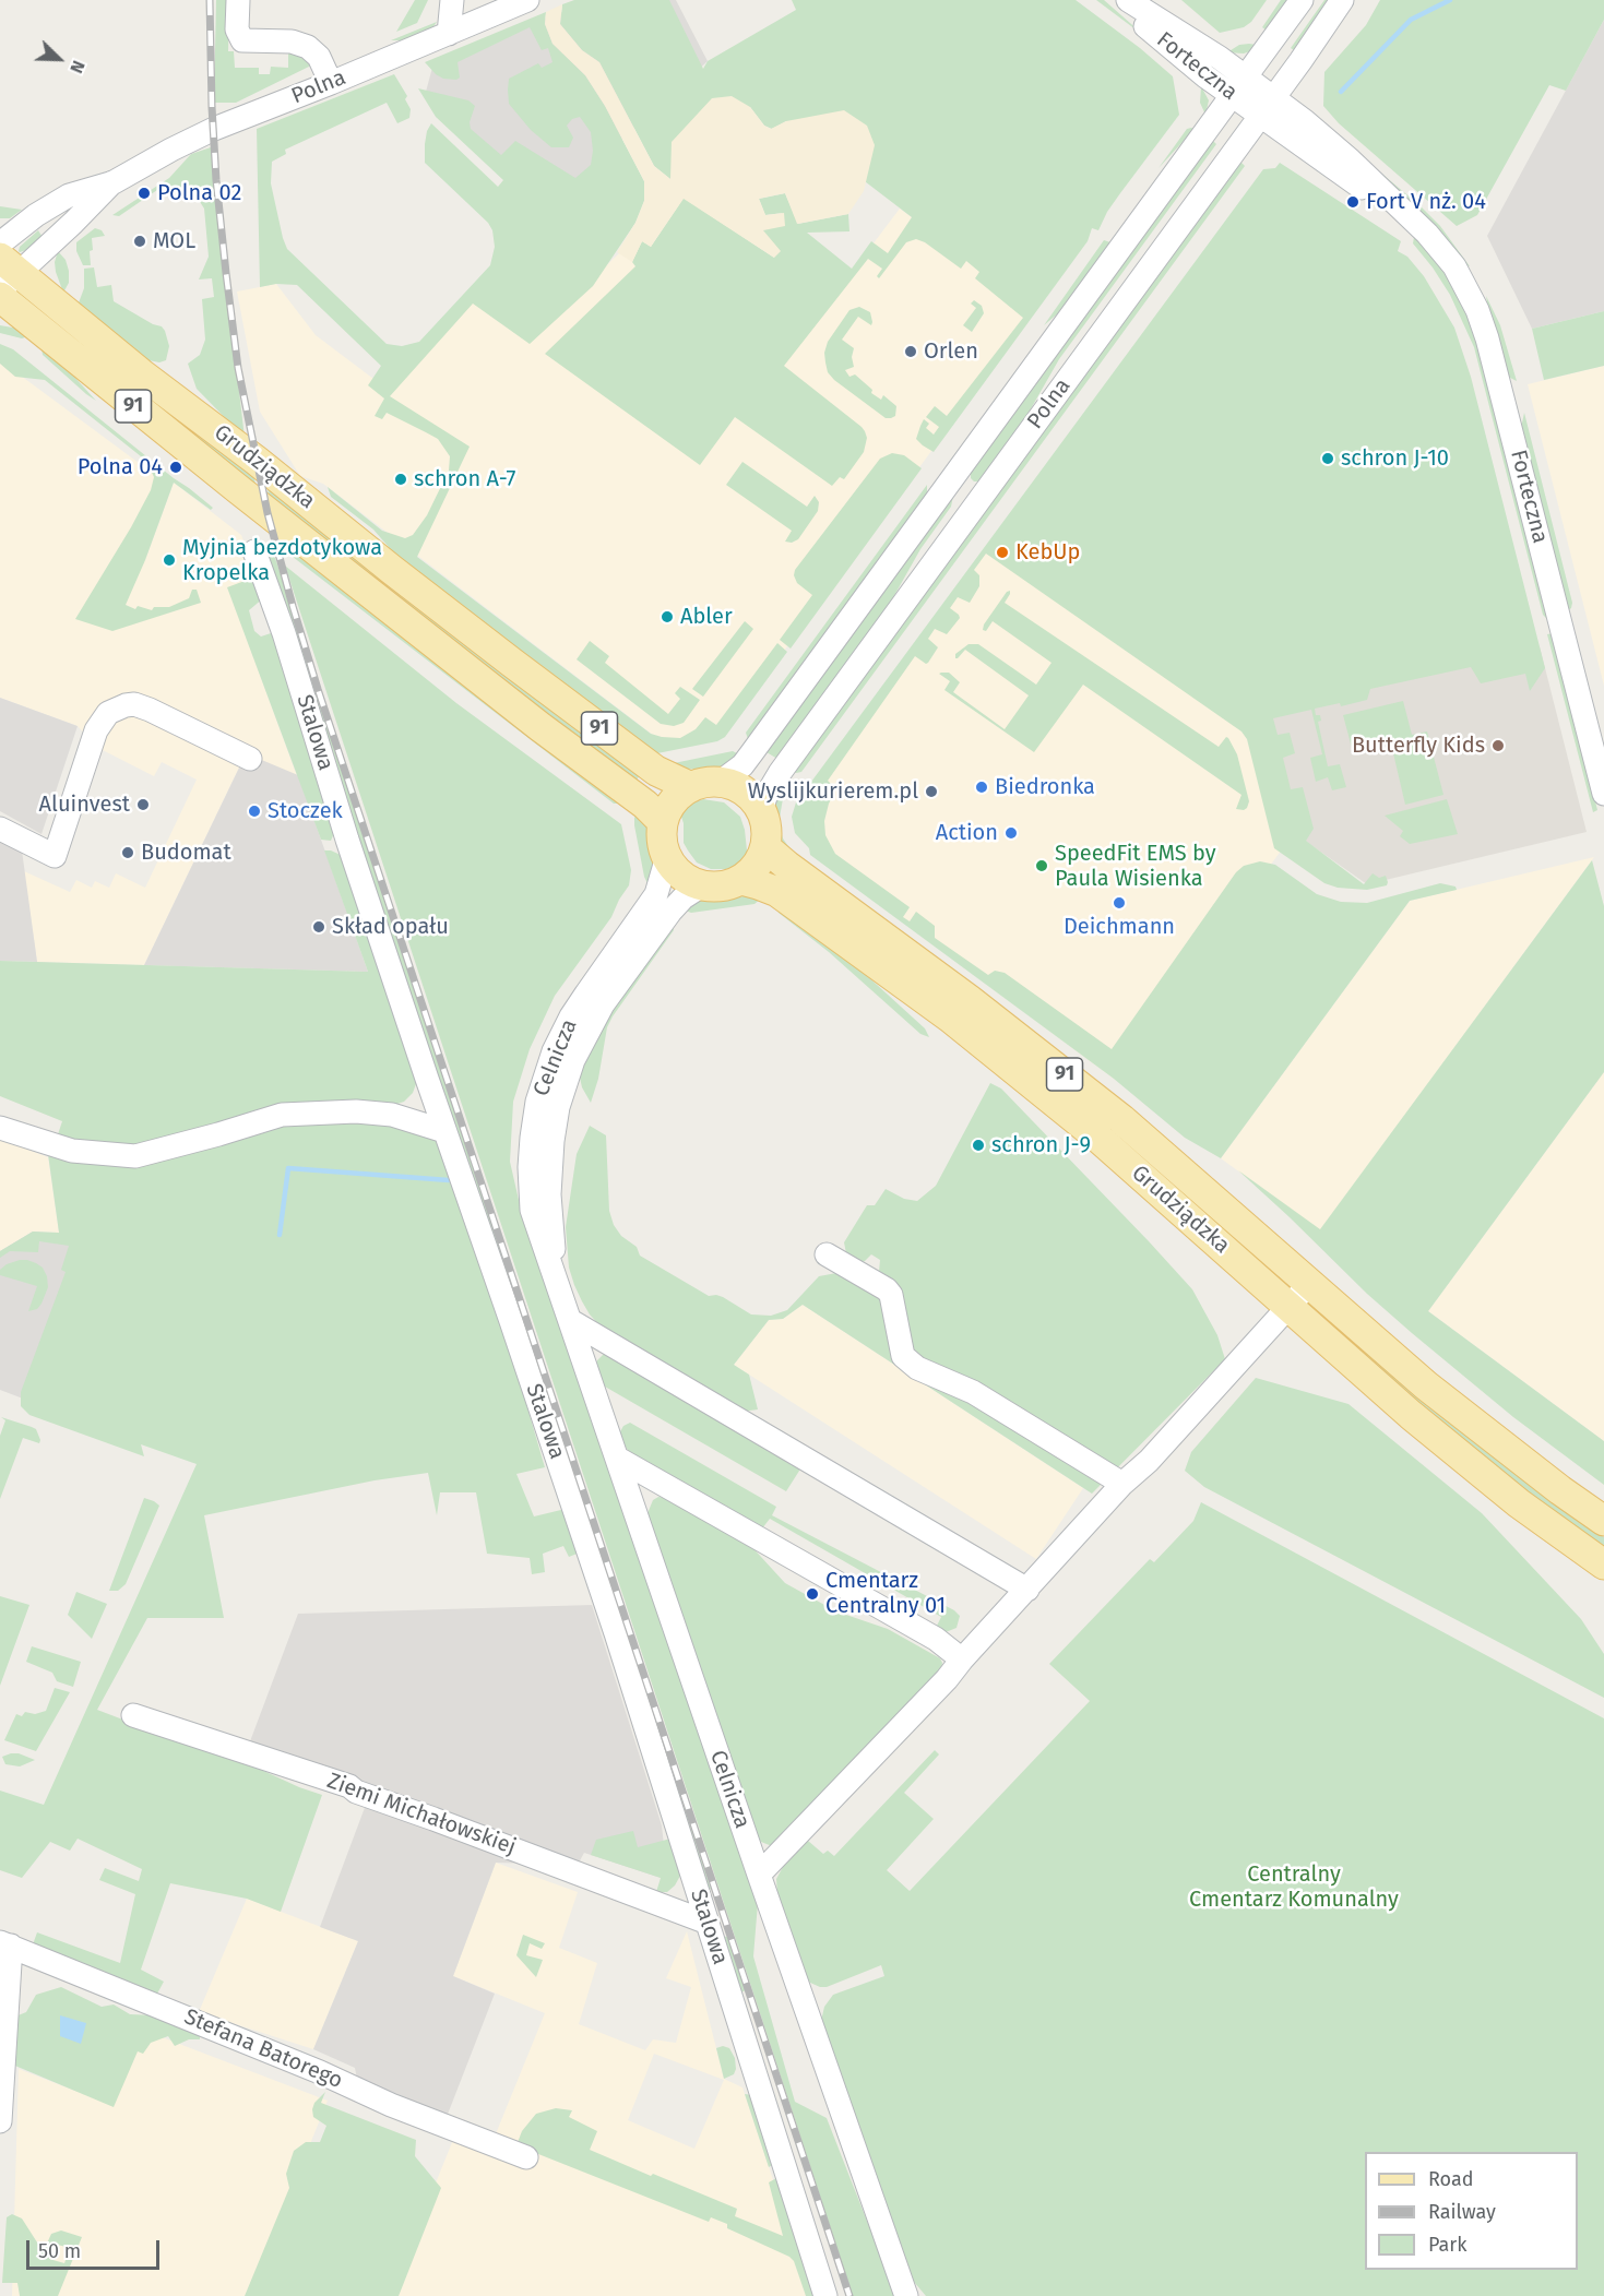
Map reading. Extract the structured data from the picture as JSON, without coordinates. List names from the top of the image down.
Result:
{
  "streets": {
    "main road": ["91", "Grudziądzka"],
    "street": [
      "Forteczna",
      "Polna",
      "Stalowa",
      "Celnicza",
      "Ziemi Michałowskiej",
      "Stefana Batorego"
    ]
  },
  "crossings": [
    ["Forteczna", "Polna"],
    ["Polna", "Grudziądzka"],
    ["Polna", "Celnicza"],
    ["Grudziądzka", "Celnicza"],
    ["Stalowa", "Ziemi Michałowskiej"]
  ],
  "parks": ["Centralny Cmentarz Komunalny"],
  "places": [
    "Polna 02",
    "Fort V nż. 04",
    "MOL",
    "Orlen",
    "schron J-10",
    "Polna 04",
    "schron A-7",
    "KebUp",
    "Myjnia bezdotykowa Kropelka",
    "Abler",
    "Butterfly Kids",
    "Biedronka",
    "Wyslijkurierem.pl",
    "Aluinvest",
    "Stoczek",
    "Action",
    "Budomat",
    "SpeedFit EMS by Paula Wisienka",
    "Deichmann",
    "Skład opału",
    "schron J-9",
    "Cmentarz Centralny 01"
  ],
  "legend": ["Road", "Railway", "Park"],
  "scale_bar": "50 m",
  "north": "bottom right"
}
